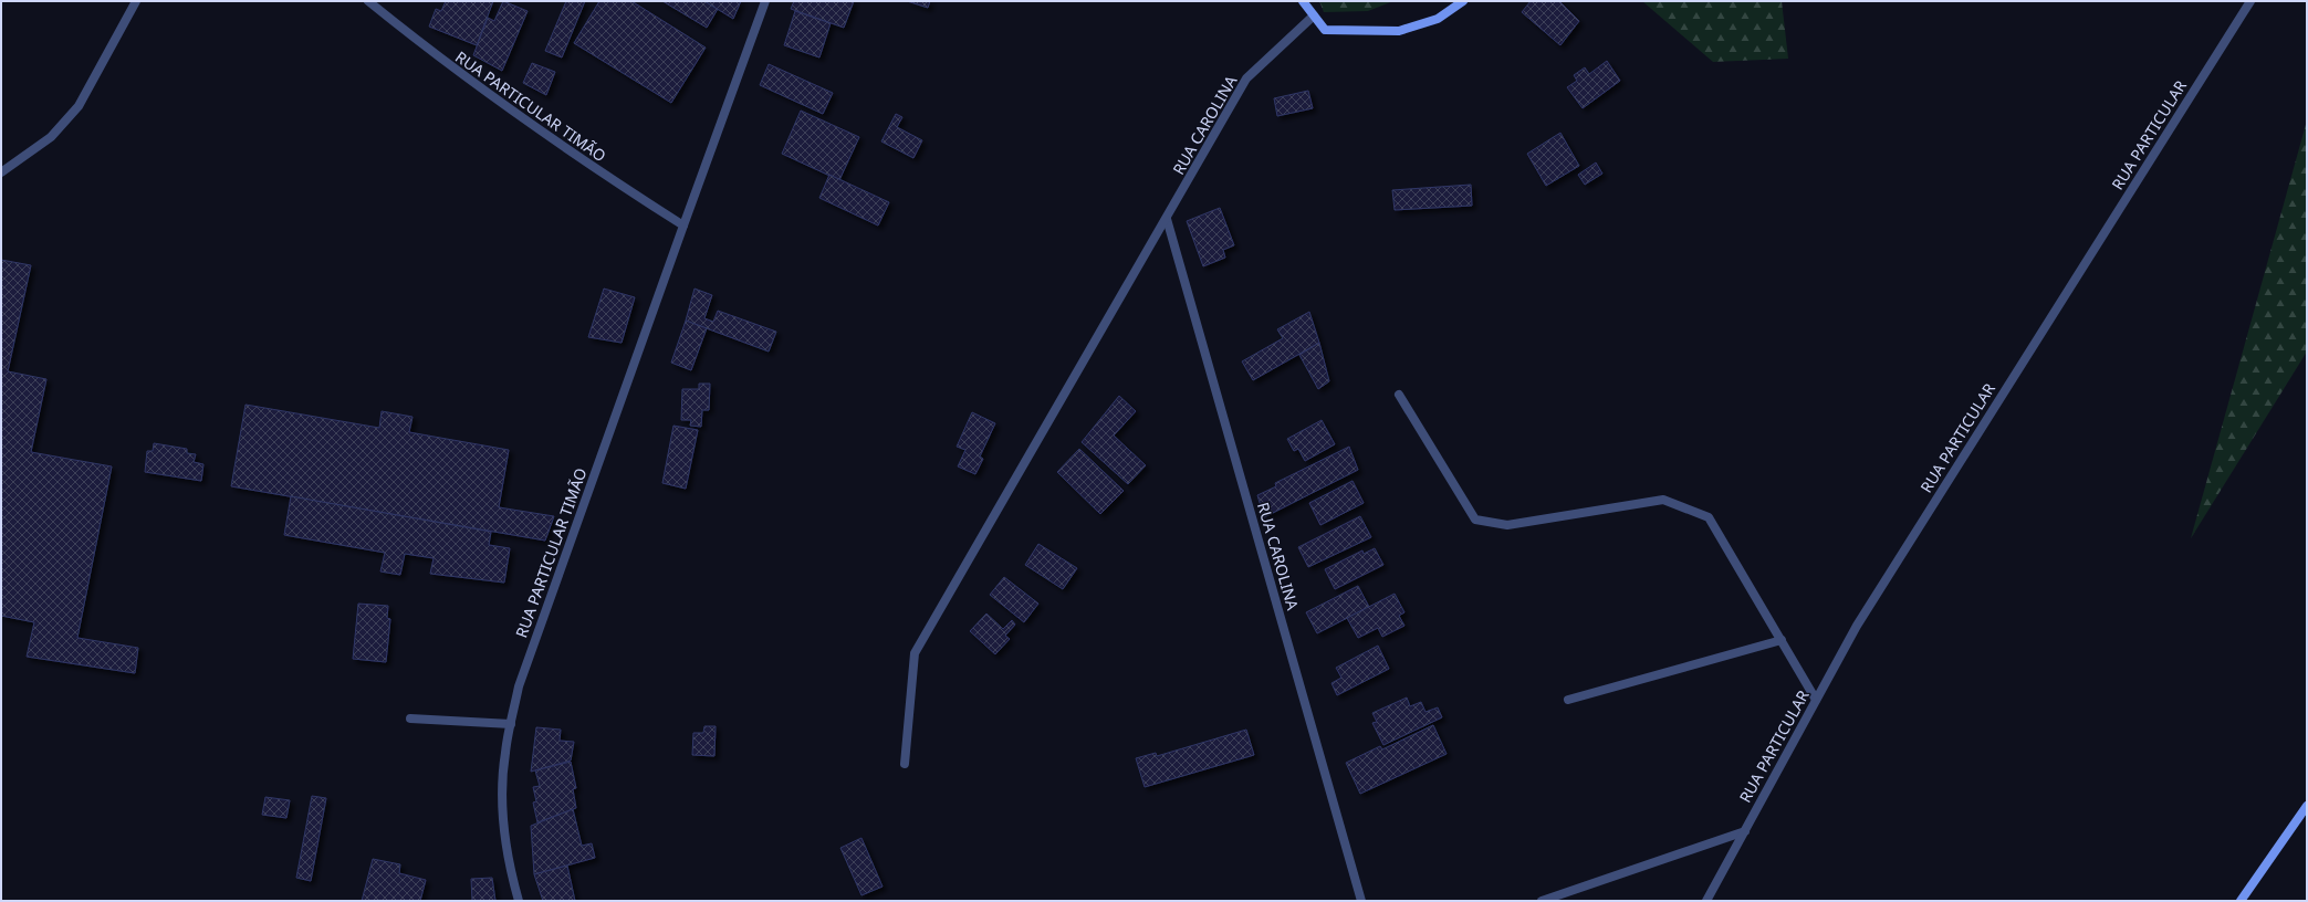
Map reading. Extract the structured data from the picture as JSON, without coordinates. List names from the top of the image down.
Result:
{
  "streets": {
    "street": ["RUA PARTICULAR TIMÃO", "RUA CAROLINA", "RUA PARTICULAR"]
  }
}
